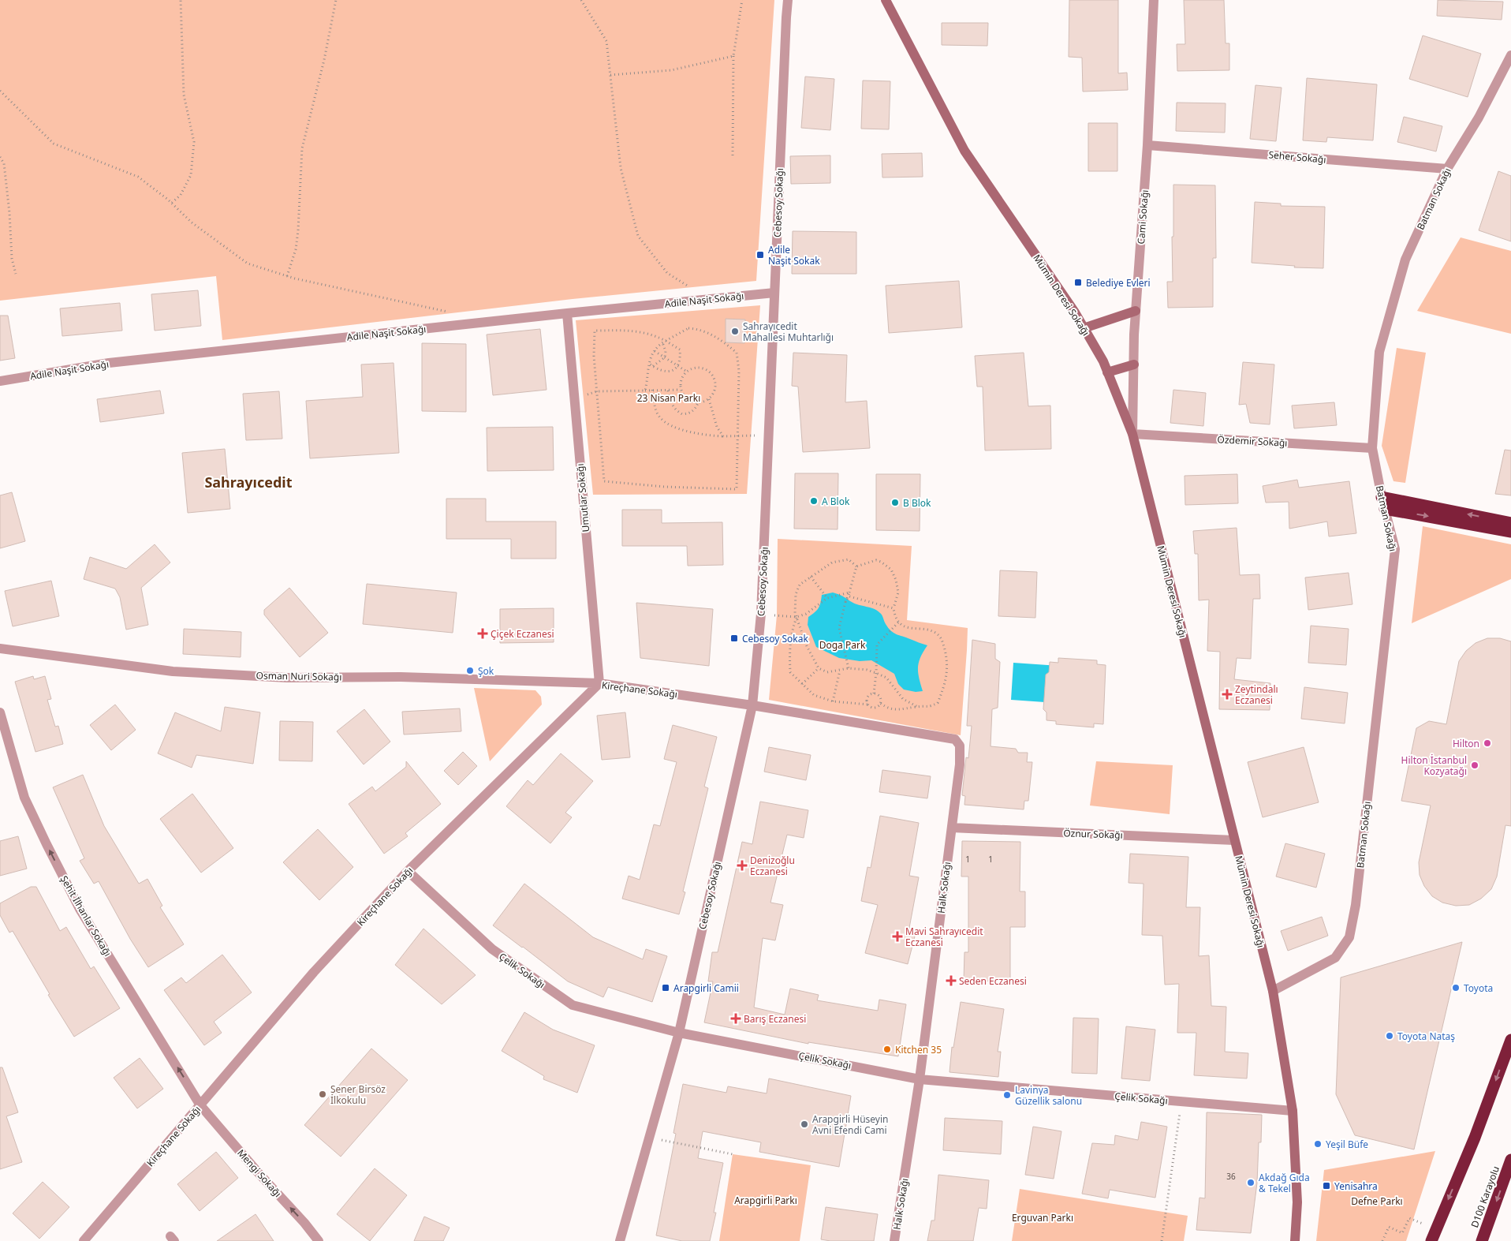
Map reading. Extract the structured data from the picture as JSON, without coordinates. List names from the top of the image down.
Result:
{
  "streets": {
    "highway": ["D100 Karayolu"],
    "street": [
      "Seher Sokağı",
      "Batman Sokağı",
      "Cebesoy Sokağı",
      "Cami Sokağı",
      "Mümin Deresi Sokağı",
      "Adile Naşit Sokağı",
      "Özdemir Sokağı",
      "Umutlar Sokağı",
      "Osman Nuri Sokağı",
      "Kireçhane Sokağı",
      "Öznur Sokağı",
      "Halk Sokağı",
      "Şehit İlhanlar Sokağı",
      "Çelik Sokağı",
      "Mengi Sokağı"
    ]
  },
  "crossings": [
    ["Seher Sokağı", "Batman Sokağı"],
    ["Seher Sokağı", "Cami Sokağı"],
    ["Batman Sokağı", "Mümin Deresi Sokağı"],
    ["Batman Sokağı", "Özdemir Sokağı"],
    ["Cebesoy Sokağı", "Adile Naşit Sokağı"],
    ["Cebesoy Sokağı", "Kireçhane Sokağı"],
    ["Cebesoy Sokağı", "Halk Sokağı"],
    ["Cebesoy Sokağı", "Çelik Sokağı"],
    ["Cami Sokağı", "Mümin Deresi Sokağı"],
    ["Cami Sokağı", "Özdemir Sokağı"],
    ["Mümin Deresi Sokağı", "Özdemir Sokağı"],
    ["Mümin Deresi Sokağı", "Öznur Sokağı"],
    ["Mümin Deresi Sokağı", "Çelik Sokağı"],
    ["Adile Naşit Sokağı", "Umutlar Sokağı"],
    ["Umutlar Sokağı", "Osman Nuri Sokağı"],
    ["Umutlar Sokağı", "Kireçhane Sokağı"],
    ["Osman Nuri Sokağı", "Kireçhane Sokağı"],
    ["Kireçhane Sokağı", "Halk Sokağı"],
    ["Kireçhane Sokağı", "Şehit İlhanlar Sokağı"],
    ["Kireçhane Sokağı", "Çelik Sokağı"],
    ["Kireçhane Sokağı", "Mengi Sokağı"],
    ["Öznur Sokağı", "Halk Sokağı"],
    ["Halk Sokağı", "Çelik Sokağı"],
    ["Şehit İlhanlar Sokağı", "Mengi Sokağı"]
  ],
  "one_way": ["Şehit İlhanlar Sokağı", "Mengi Sokağı"],
  "districts": ["Sahrayıcedit"],
  "parks": [
    "23 Nisan Parkı",
    "Doga Park",
    "Arapgirli Parkı",
    "Defne Parkı",
    "Erguvan Parkı"
  ],
  "places": {
    "transit": [
      "Adile Naşit Sokak",
      "Belediye Evleri",
      "Cebesoy Sokak",
      "Arapgirli Camii",
      "Yenisahra"
    ],
    "other": [
      "Sahrayıcedit Mahallesi Muhtarlığı",
      "A Blok",
      "B Blok",
      "Şok",
      "Hilton",
      "Hilton İstanbul Kozyatağı",
      "Toyota",
      "Toyota Nataş",
      "Kitchen 35",
      "Şener Birsöz İlkokulu",
      "Lavinya Güzellik salonu",
      "Arapgirli Hüseyin Avni Efendi Cami",
      "Yeşil Büfe",
      "Akdağ Gıda & Tekel"
    ],
    "health": [
      "Çiçek Eczanesi",
      "Zeytindalı Eczanesi",
      "Denizoğlu Eczanesi",
      "Mavi Sahrayıcedit Eczanesi",
      "Seden Eczanesi",
      "Barış Eczanesi"
    ]
  },
  "house_numbers": ["1", "1", "36"]
}
